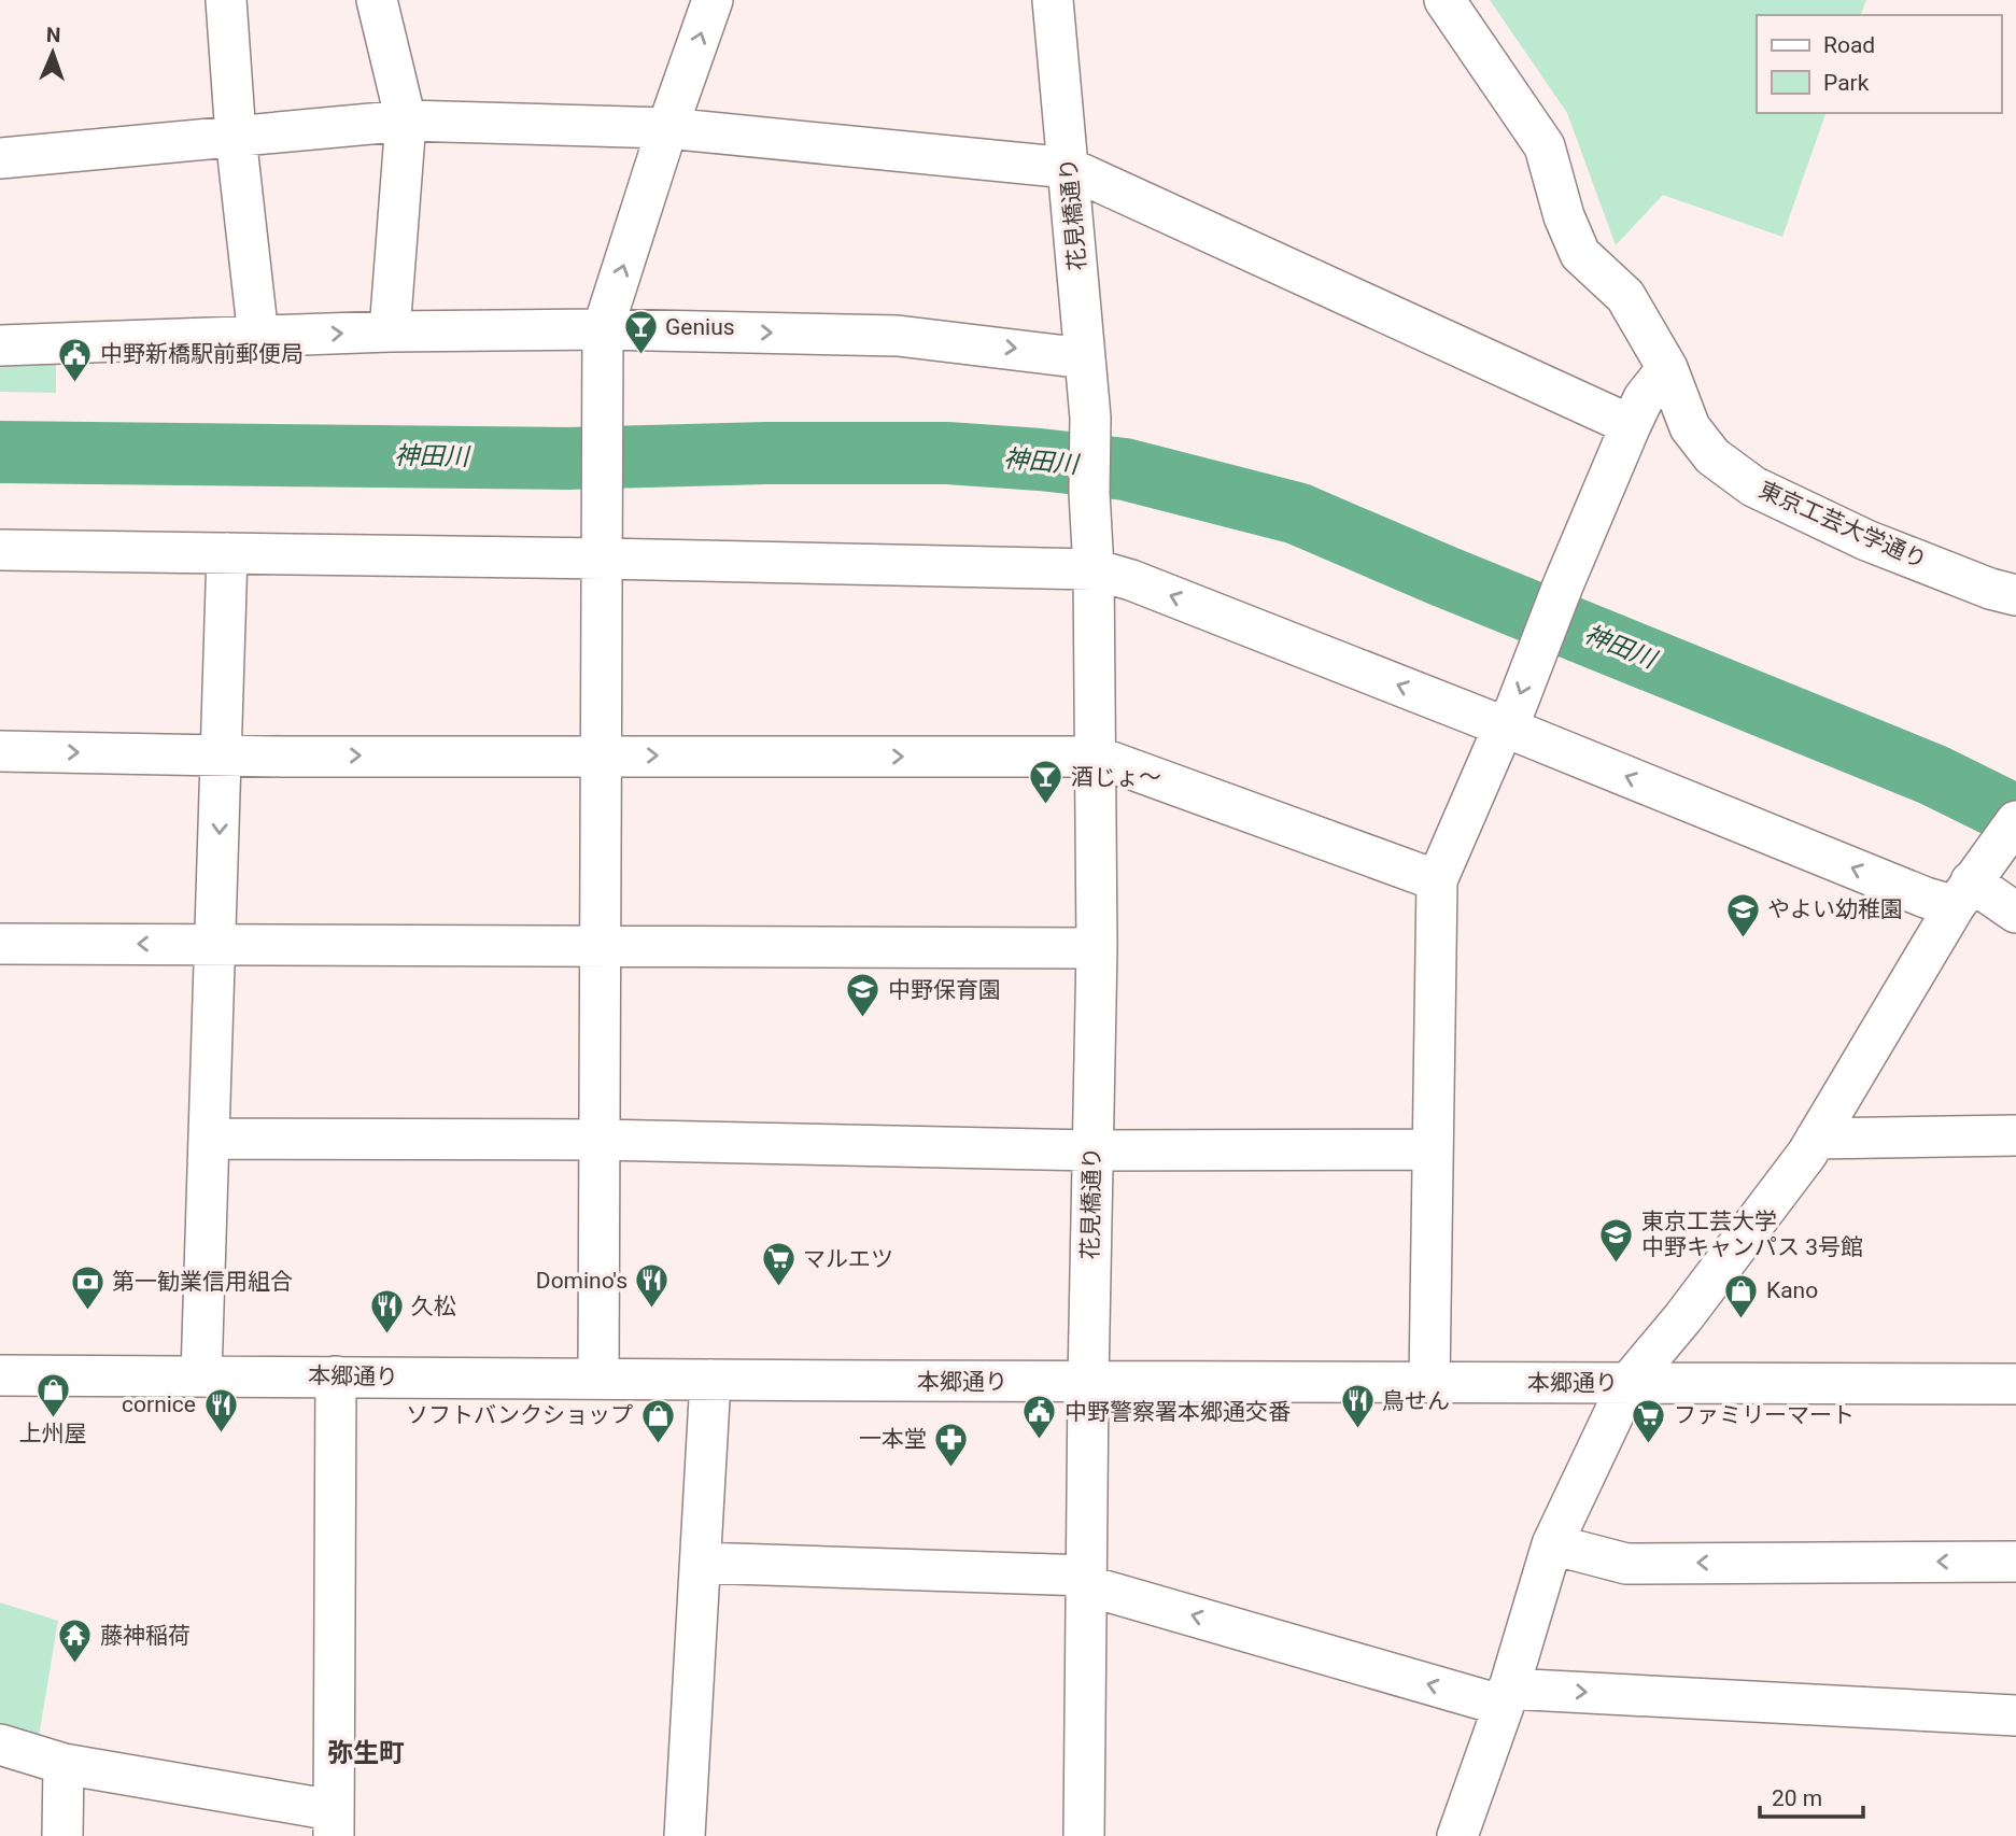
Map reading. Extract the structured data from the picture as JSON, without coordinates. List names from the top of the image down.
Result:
{
  "streets": {
    "street": ["花見橋通り", "東京工芸大学通り", "本郷通り"]
  },
  "crossings": [
    ["花見橋通り", "本郷通り"]
  ],
  "districts": ["弥生町"],
  "water": ["神田川"],
  "places": {
    "bar": ["Genius", "酒じょ〜"],
    "public building": ["中野新橋駅前郵便局", "中野警察署本郷通交番"],
    "school or university": ["やよい幼稚園", "中野保育園", "東京工芸大学 中野キャンパス 3号館"],
    "supermarket": ["マルエツ", "ファミリーマート"],
    "restaurant": [
      "Domino's",
      "久松",
      "鳥せん",
      "cornice"
    ],
    "bank": ["第一勧業信用組合"],
    "shop": ["Kano", "上州屋", "ソフトバンクショップ"],
    "pharmacy": ["一本堂"],
    "temple": ["藤神稲荷"]
  },
  "legend": ["Road", "Park"],
  "scale_bar": "20 m",
  "north": "top"
}
